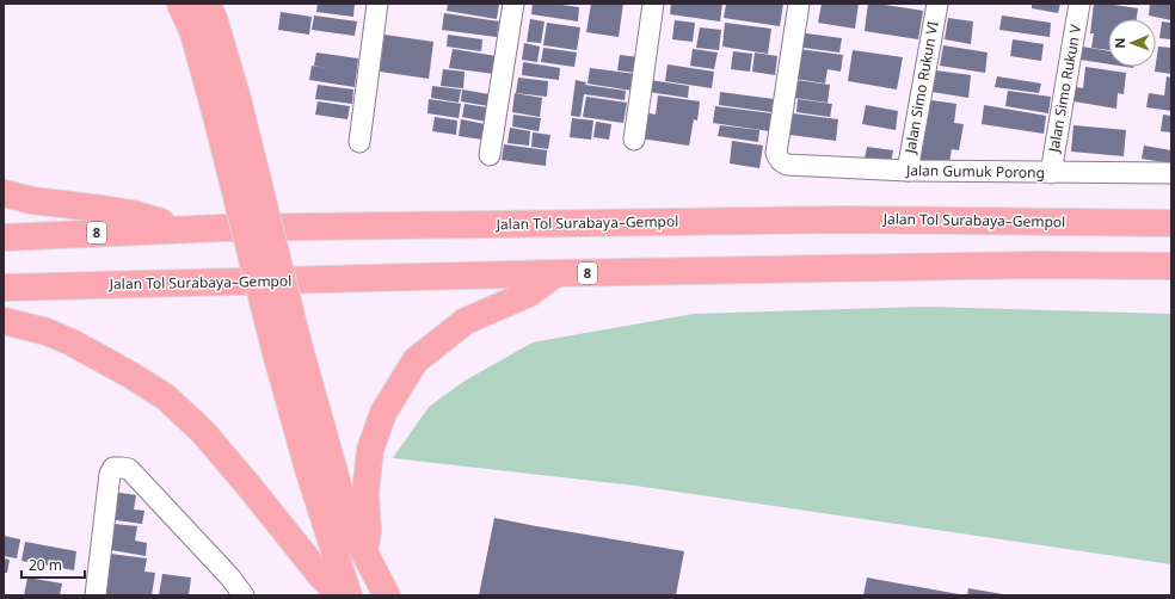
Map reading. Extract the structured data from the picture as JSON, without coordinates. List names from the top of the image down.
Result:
{
  "streets": {
    "highway": ["Jalan Tol Surabaya–Gempol", "8"],
    "street": ["Jalan Simo Rukun VI", "Jalan Simo Rukun V", "Jalan Gumuk Porong"]
  },
  "crossings": [
    ["Jalan Simo Rukun VI", "Jalan Gumuk Porong"],
    ["Jalan Simo Rukun V", "Jalan Gumuk Porong"]
  ],
  "scale_bar": "20 m",
  "north": "left"
}
